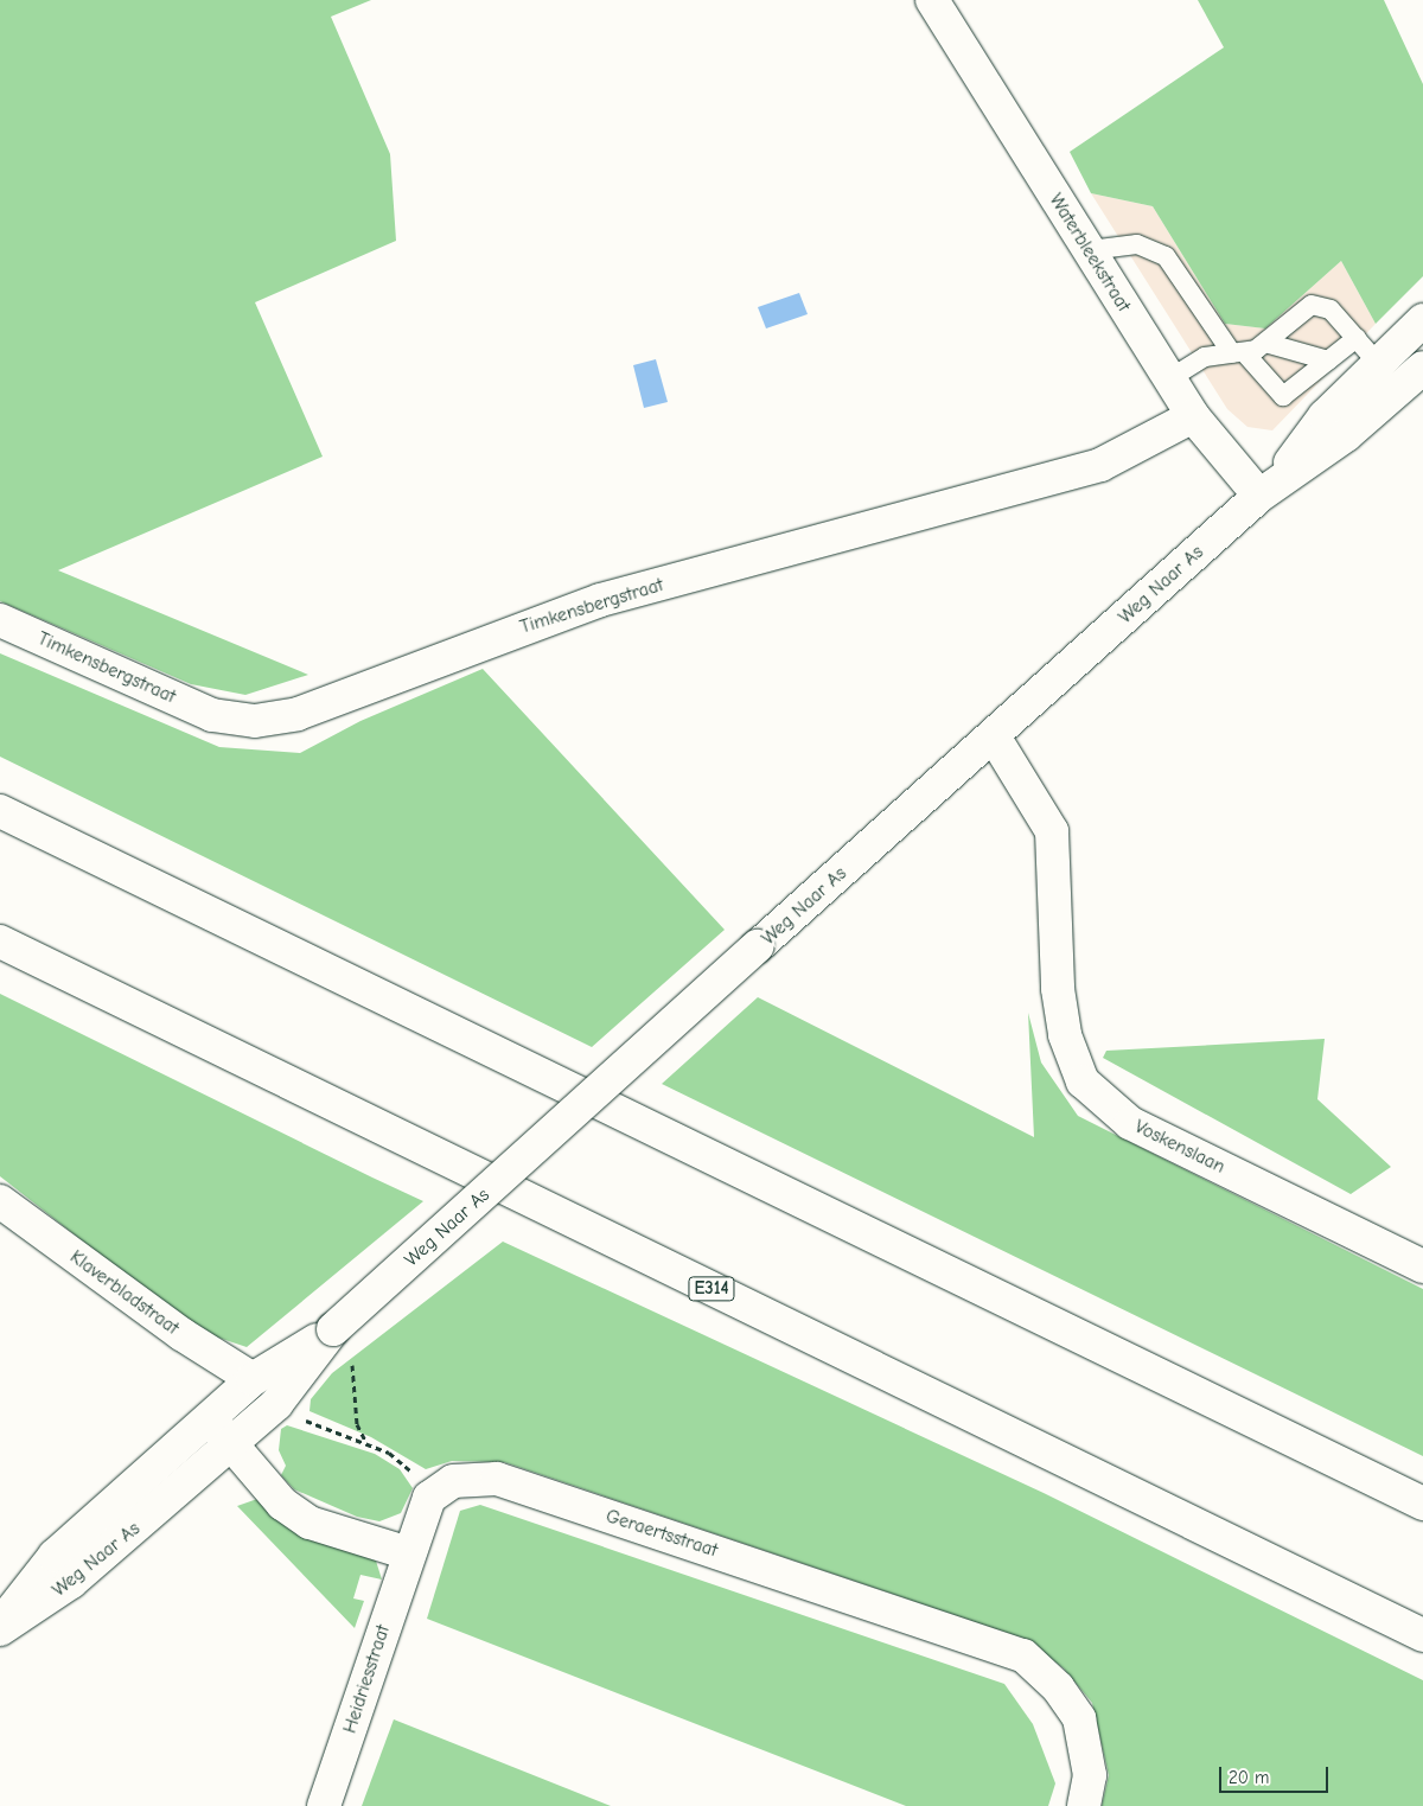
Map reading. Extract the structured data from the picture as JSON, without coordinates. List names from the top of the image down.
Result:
{
  "streets": {
    "main road": [
      "Waterbleekstraat",
      "Weg Naar As",
      "Timkensbergstraat",
      "Voskenslaan",
      "E314",
      "Klaverbladstraat",
      "Geraertsstraat",
      "Heidriesstraat"
    ]
  },
  "crossings": [
    ["Waterbleekstraat", "Weg Naar As"],
    ["Waterbleekstraat", "Timkensbergstraat"],
    ["Weg Naar As", "Voskenslaan"],
    ["Weg Naar As", "Klaverbladstraat"],
    ["Geraertsstraat", "Heidriesstraat"]
  ],
  "scale_bar": "20 m"
}
